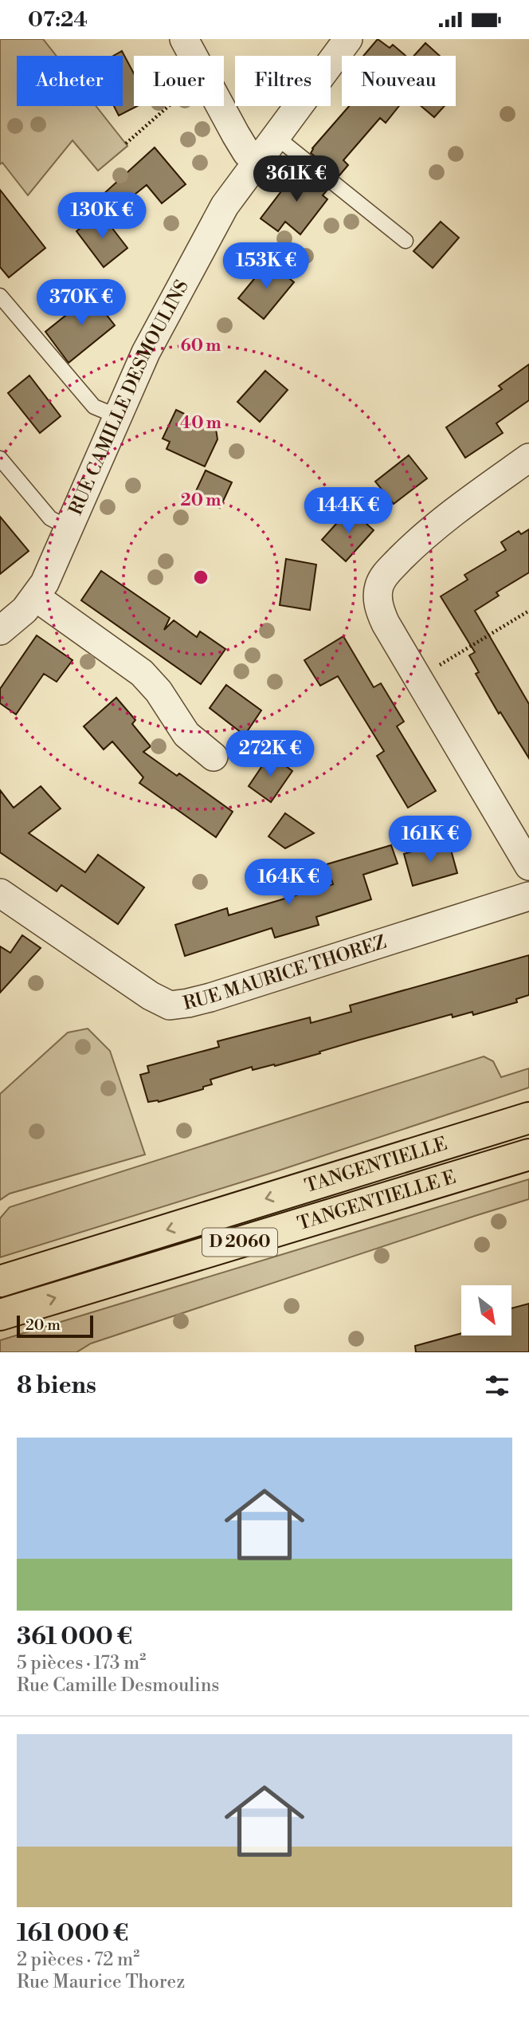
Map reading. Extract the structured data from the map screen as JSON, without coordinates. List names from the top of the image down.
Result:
{
  "streets": {
    "main road": ["TANGENTIELLE", "TANGENTIELLE E", "D 2060"],
    "street": ["RUE CAMILLE DESMOULINS", "RUE MAURICE THOREZ"]
  },
  "one_way": ["TANGENTIELLE", "TANGENTIELLE E"],
  "scale_bar": "20 m",
  "north": "bottom right",
  "page": {
    "status": "07:24",
    "chip": [
      "Acheter",
      "Louer",
      "Filtres",
      "Nouveau"
    ],
    "price": [
      "361K €",
      "130K €",
      "153K €",
      "370K €",
      "144K €",
      "272K €",
      "161K €",
      "164K €"
    ],
    "scale": "20 m",
    "heading": "8 biens",
    "list": [
      {
        "name": "361 000 €",
        "note": "5 pièces · 173 m² · Rue Camille Desmoulins"
      },
      {
        "name": "161 000 €",
        "note": "2 pièces · 72 m² · Rue Maurice Thorez"
      }
    ]
  },
  "rings": ["60 m", "40 m", "20 m"]
}
